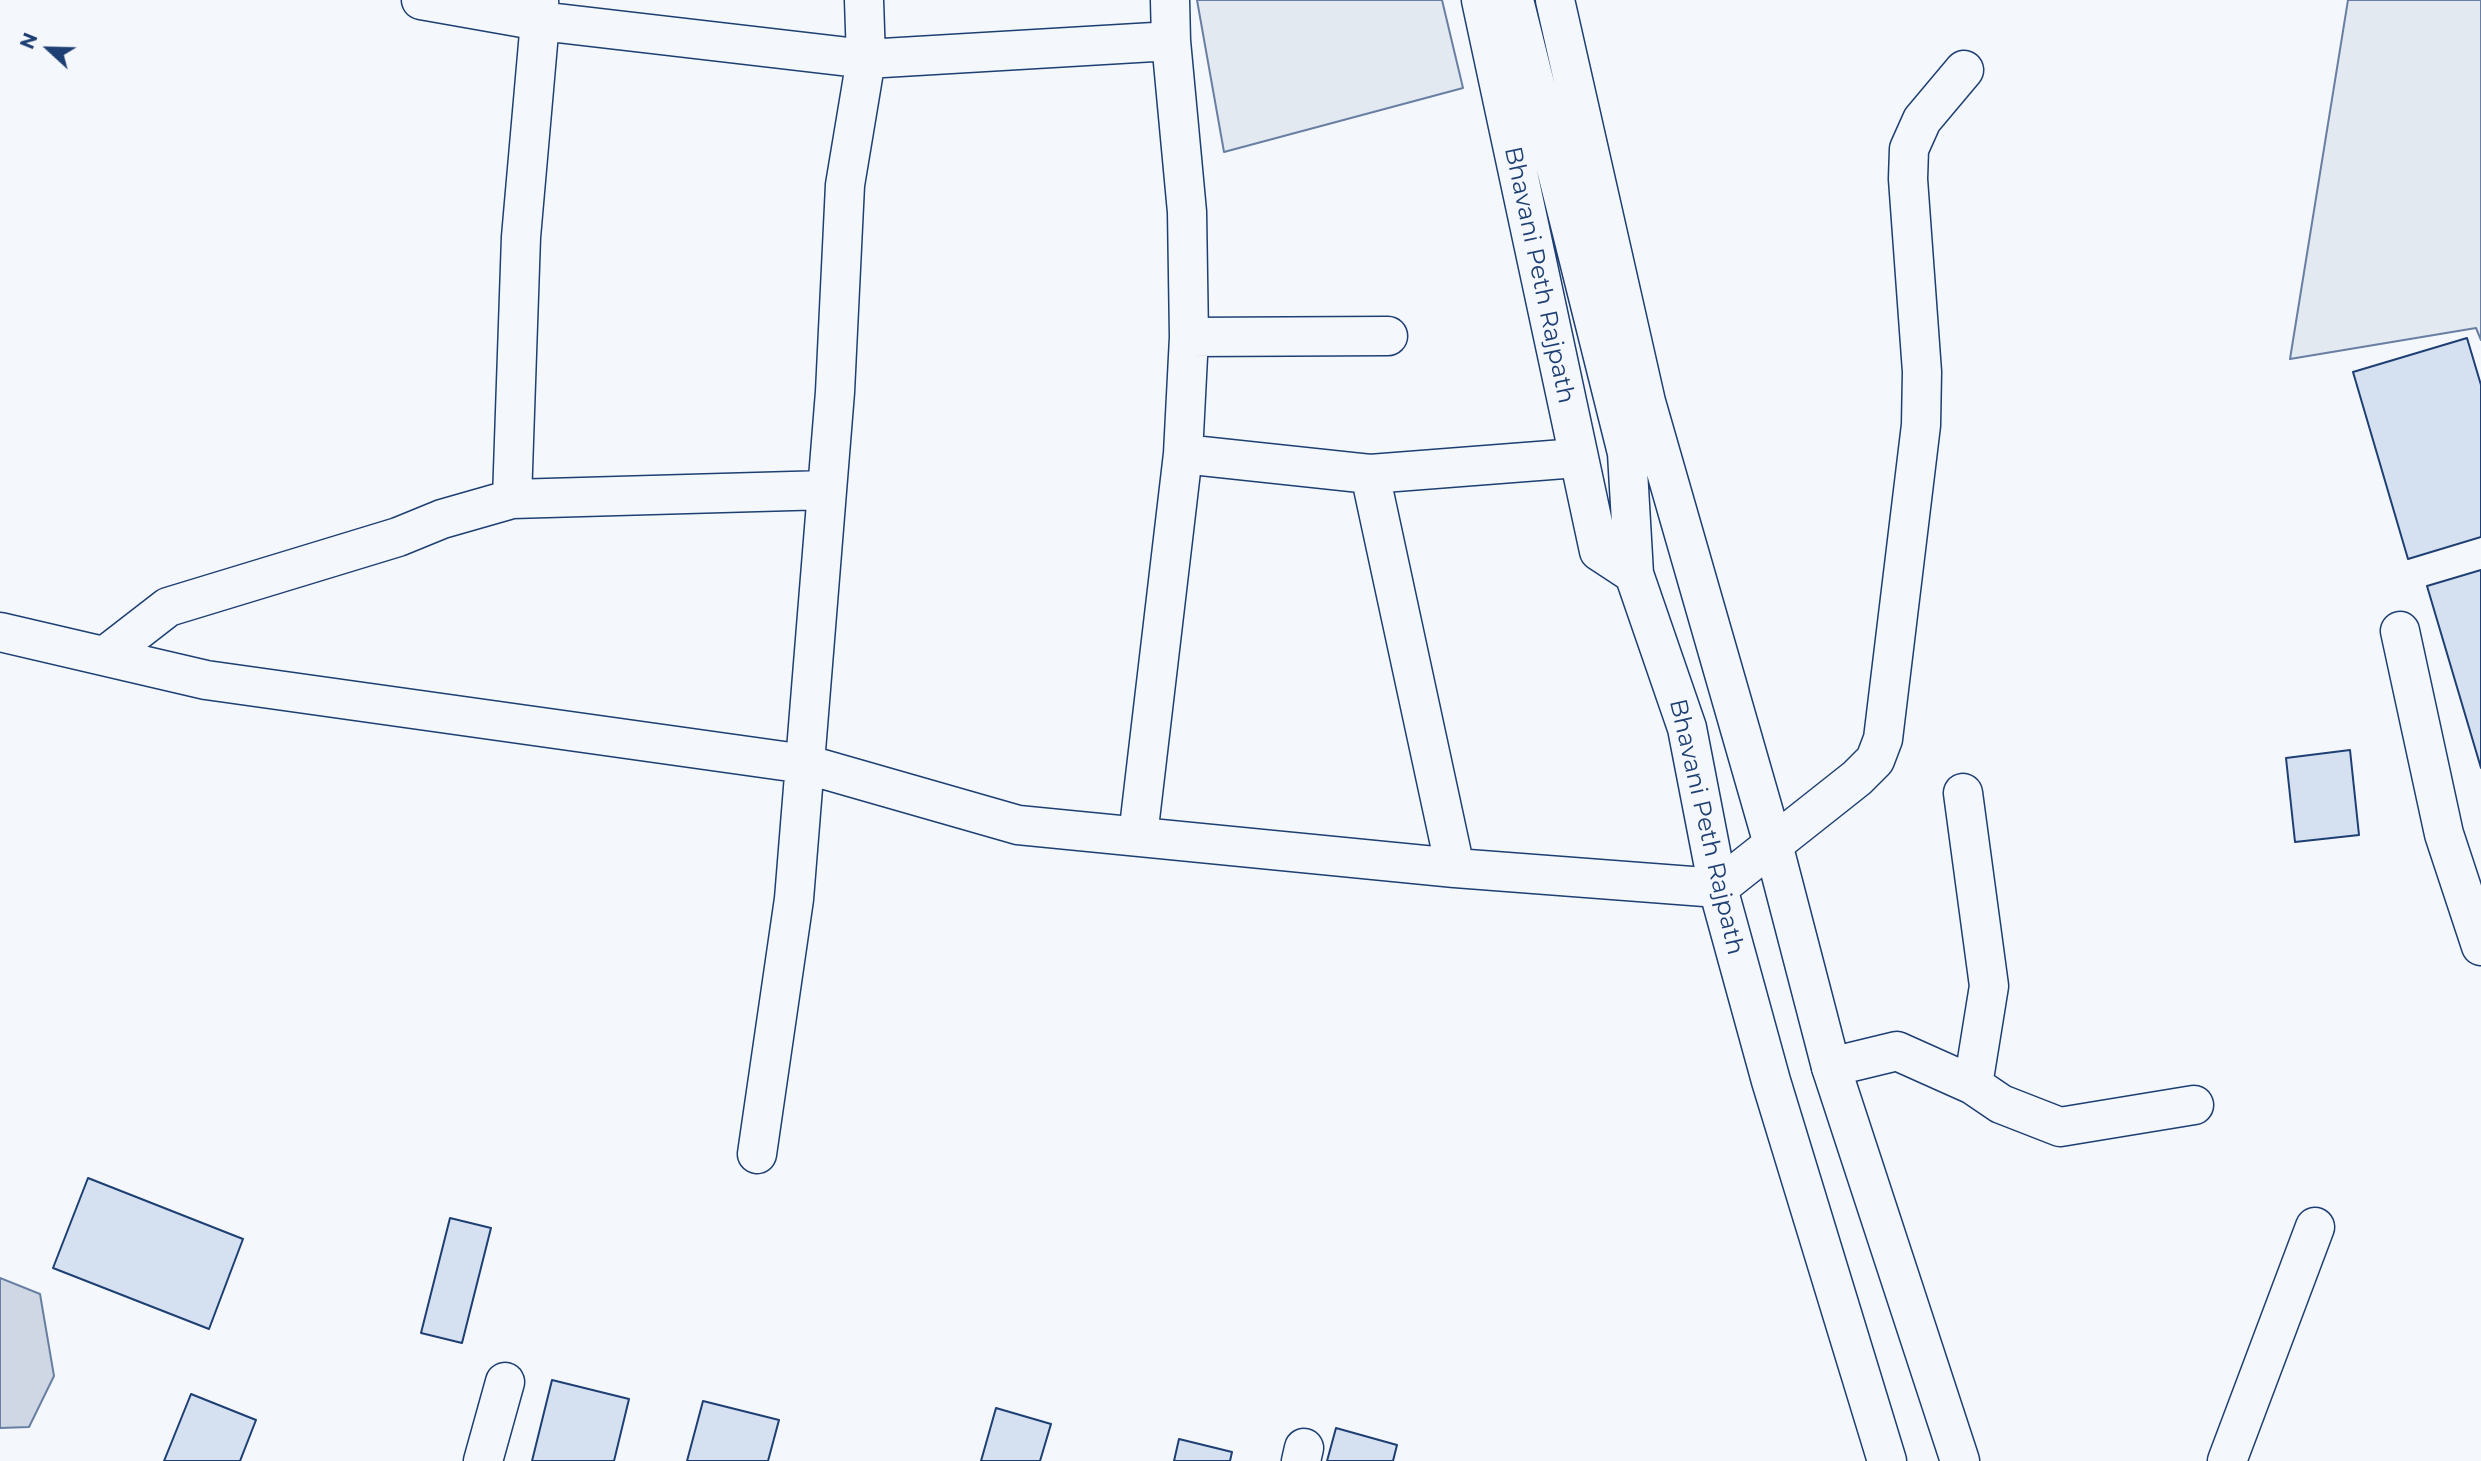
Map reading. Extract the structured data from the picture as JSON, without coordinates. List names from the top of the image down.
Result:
{
  "streets": {
    "street": ["Bhavani Peth Rajpath"]
  },
  "north": "left"
}
